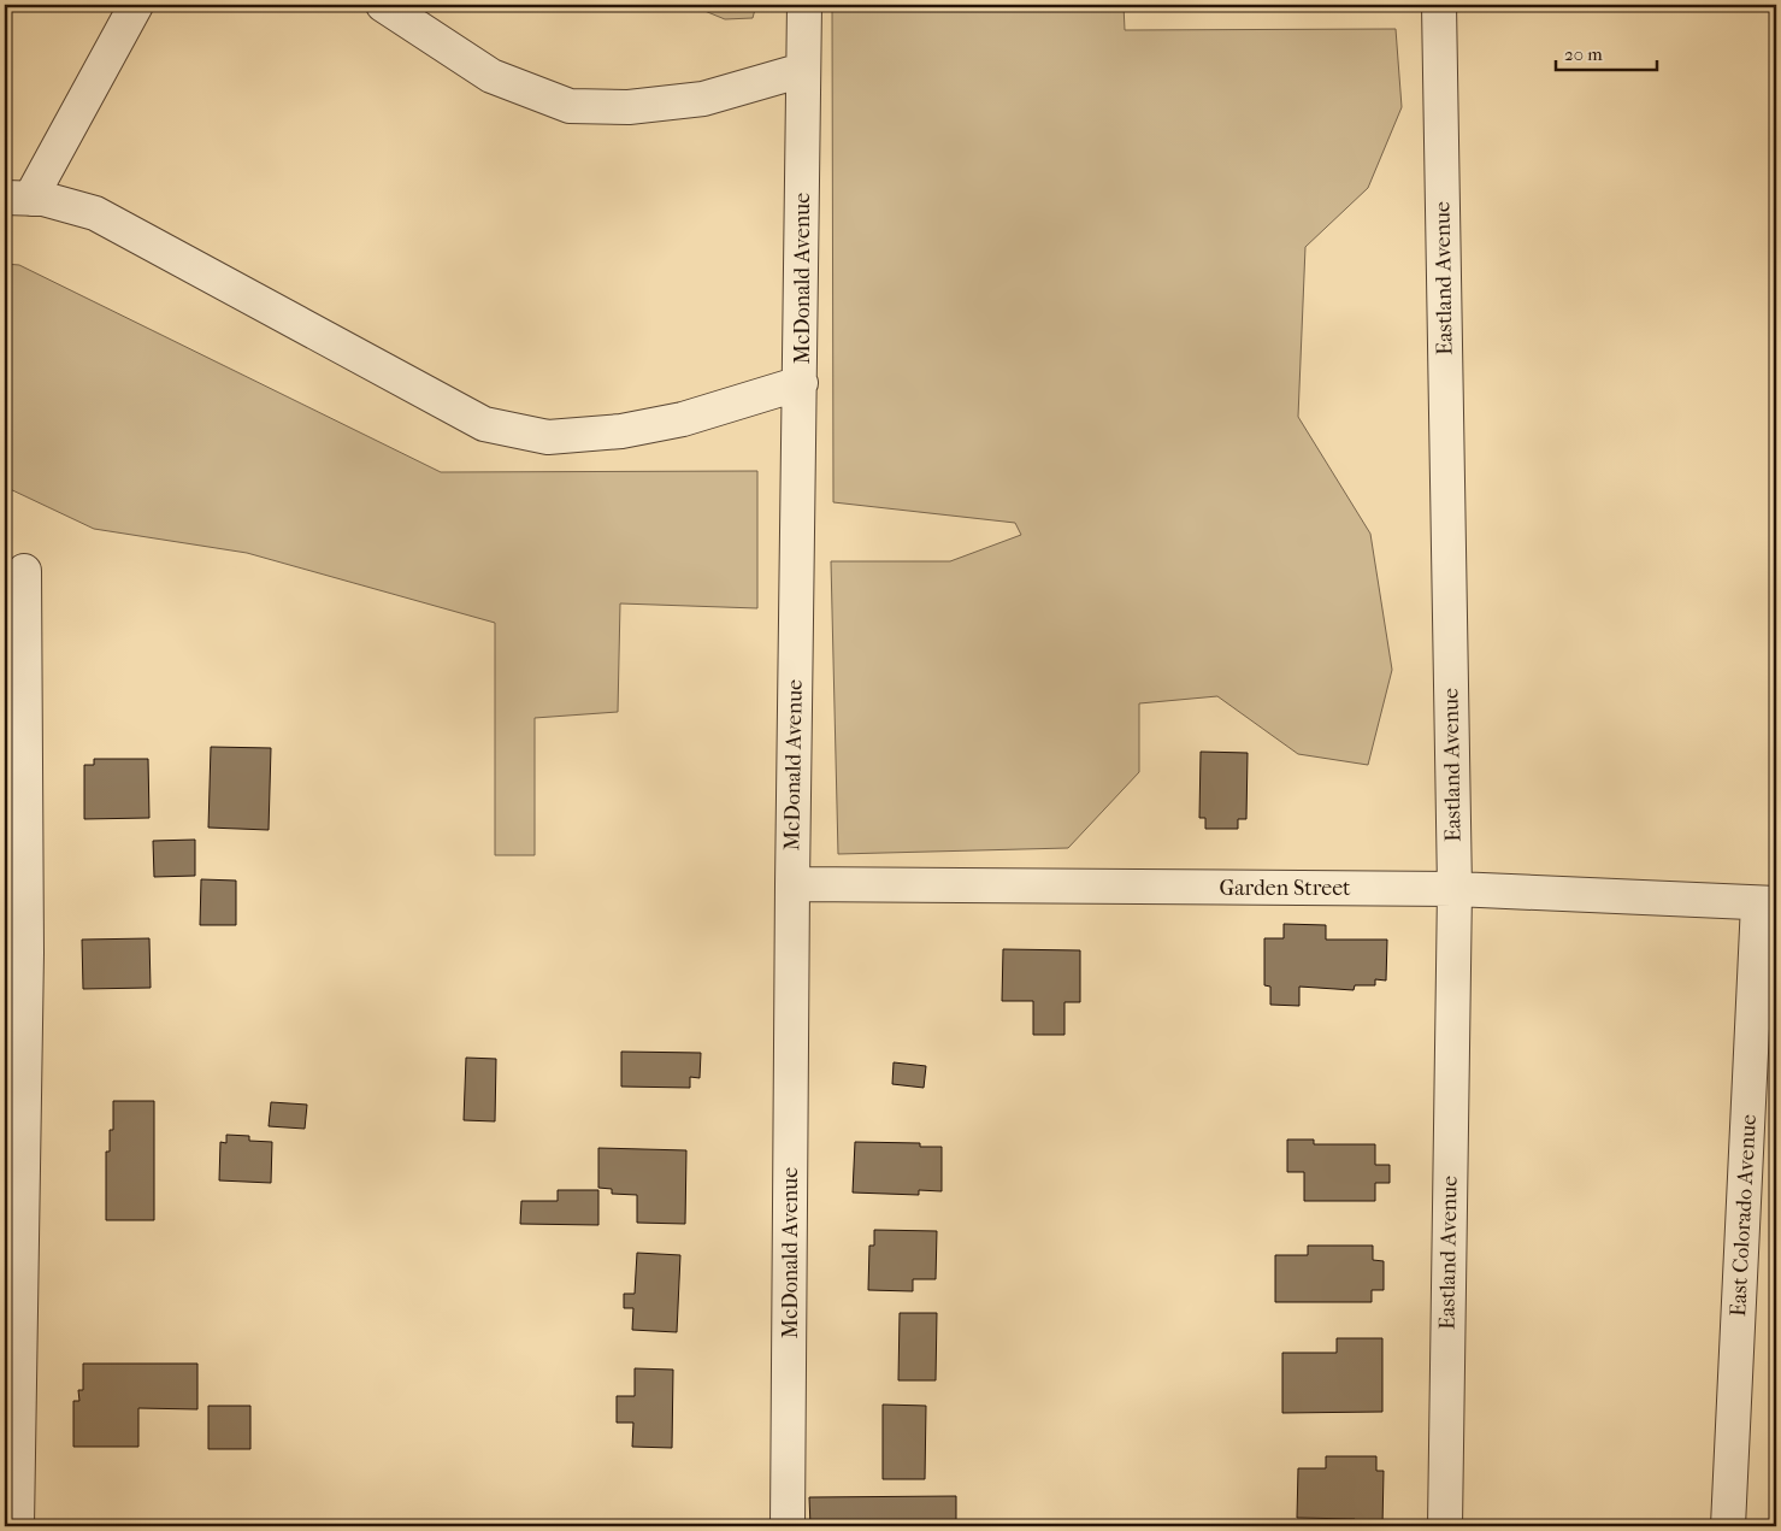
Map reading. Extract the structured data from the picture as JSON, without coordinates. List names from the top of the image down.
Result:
{
  "streets": {
    "street": [
      "McDonald Avenue",
      "Eastland Avenue",
      "Garden Street",
      "East Colorado Avenue"
    ]
  },
  "crossings": [
    ["McDonald Avenue", "Garden Street"],
    ["Eastland Avenue", "Garden Street"],
    ["Garden Street", "East Colorado Avenue"]
  ],
  "scale_bar": "20 m"
}
